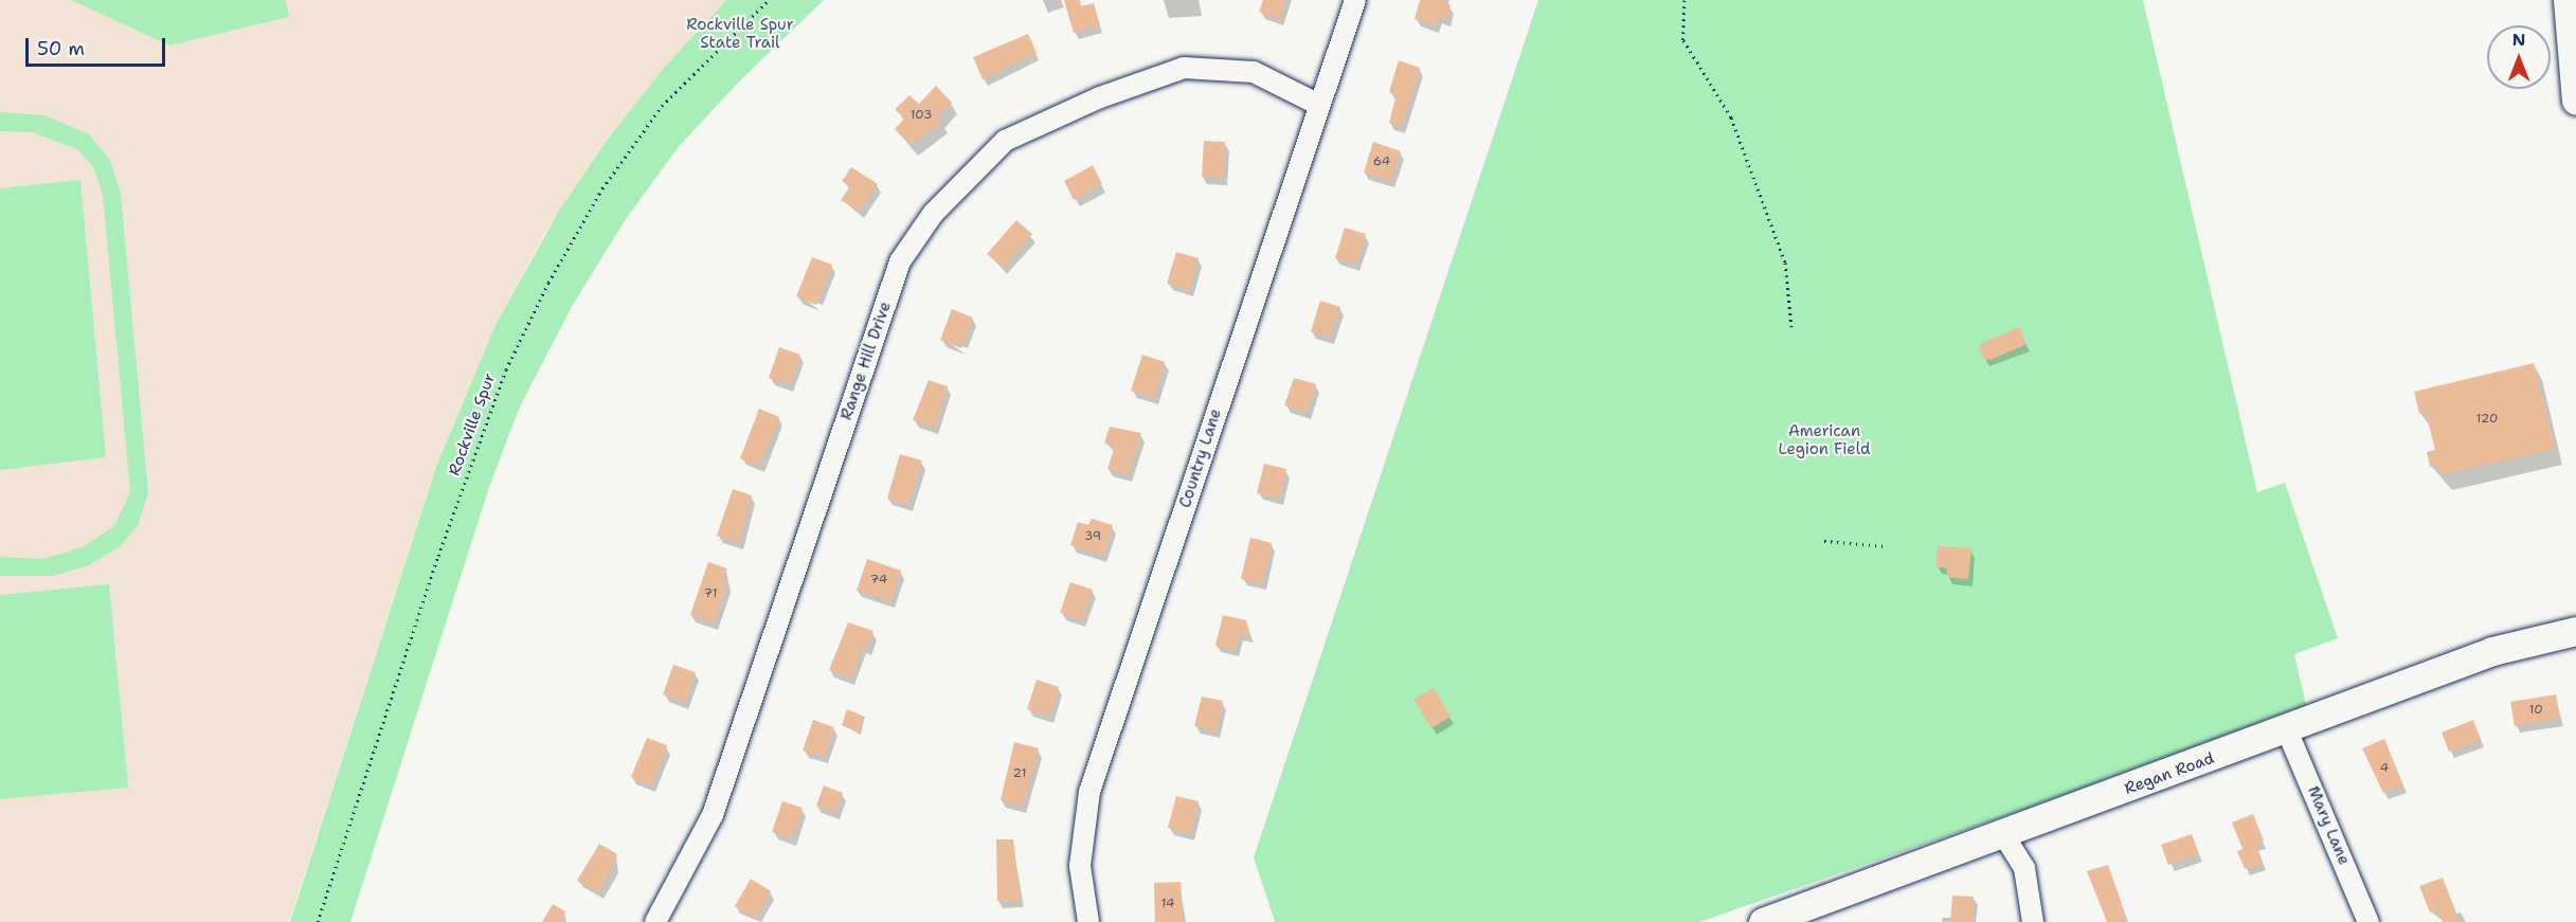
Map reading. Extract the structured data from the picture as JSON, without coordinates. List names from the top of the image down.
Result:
{
  "streets": {
    "street": [
      "Range Hill Drive",
      "Country Lane",
      "Regan Road",
      "Mary Lane"
    ],
    "path": ["Rockville Spur"]
  },
  "crossings": [
    ["Range Hill Drive", "Country Lane"],
    ["Regan Road", "Mary Lane"]
  ],
  "parks": ["Rockville Spur State Trail", "American Legion Field"],
  "house_numbers": [
    "103",
    "64",
    "120",
    "39",
    "74",
    "71",
    "10",
    "4",
    "21",
    "14"
  ],
  "scale_bar": "50 m",
  "north": "top"
}
